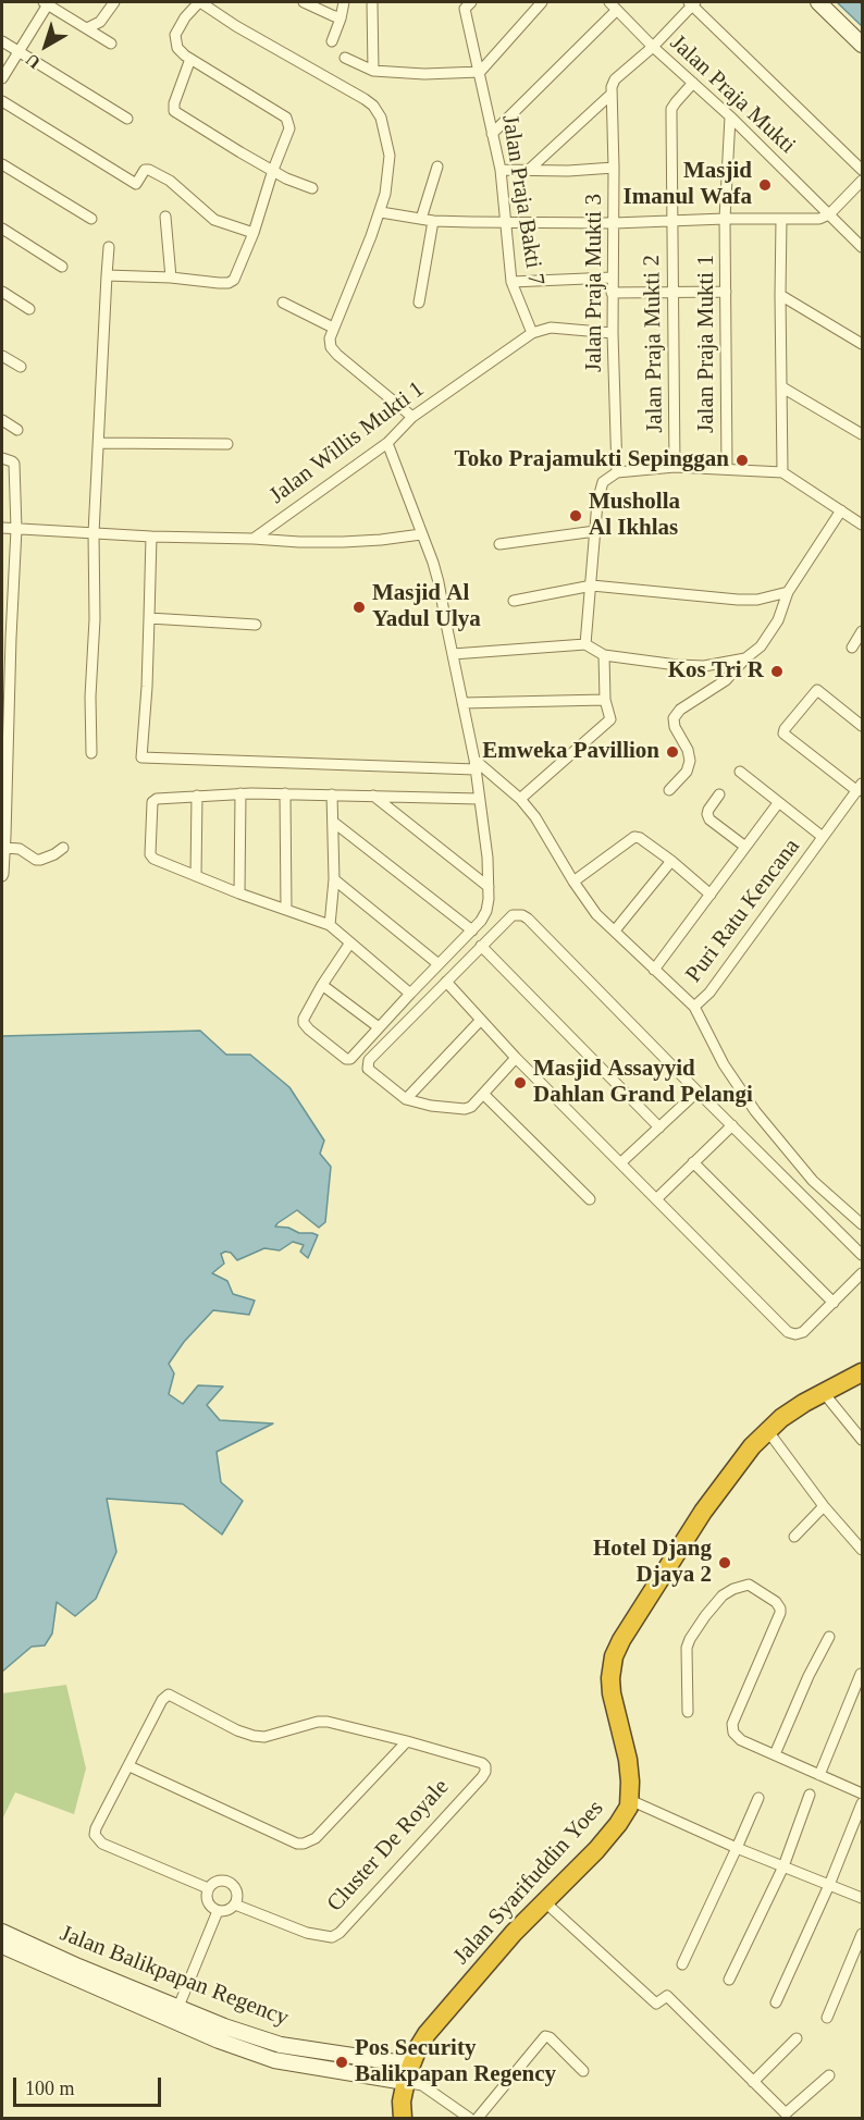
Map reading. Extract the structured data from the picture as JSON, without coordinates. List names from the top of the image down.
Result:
{
  "streets": {
    "highway": ["Jalan Syarifuddin Yoes"],
    "street": [
      "Jalan Praja Mukti",
      "Jalan Praja Bakti 7",
      "Jalan Praja Mukti 3",
      "Jalan Praja Mukti 2",
      "Jalan Praja Mukti 1",
      "Jalan Willis Mukti 1",
      "Puri Ratu Kencana",
      "Cluster De Royale",
      "Jalan Balikpapan Regency"
    ]
  },
  "crossings": [
    ["Jalan Praja Mukti", "Jalan Praja Mukti 2"],
    ["Jalan Praja Mukti", "Jalan Praja Mukti 1"],
    ["Jalan Praja Bakti 7", "Jalan Willis Mukti 1"],
    ["Jalan Syarifuddin Yoes", "Jalan Balikpapan Regency"]
  ],
  "places": [
    "Masjid Imanul Wafa",
    "Toko Prajamukti Sepinggan",
    "Musholla Al Ikhlas",
    "Masjid Al Yadul Ulya",
    "Kos Tri R",
    "Emweka Pavillion",
    "Masjid Assayyid Dahlan Grand Pelangi",
    "Hotel Djang Djaya 2",
    "Pos Security Balikpapan Regency"
  ],
  "scale_bar": "100 m",
  "north": "bottom left"
}
